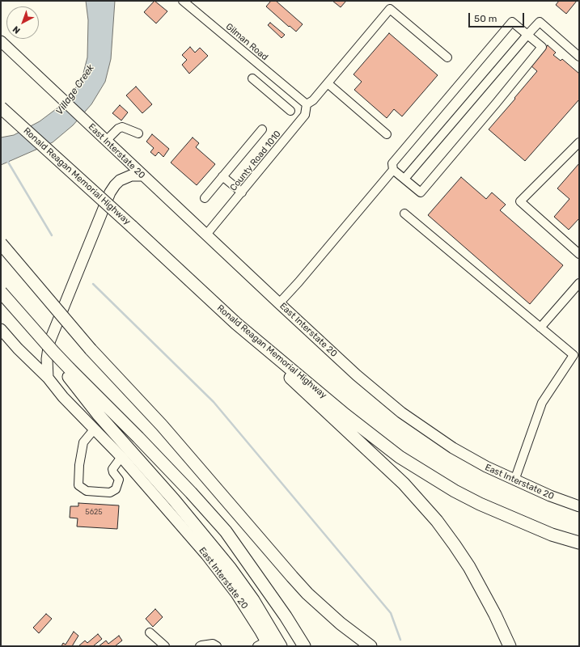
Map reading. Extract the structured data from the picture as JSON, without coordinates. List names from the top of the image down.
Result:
{
  "streets": {
    "highway": ["Ronald Reagan Memorial Highway"],
    "main road": ["East Interstate 20"],
    "street": ["Gilman Road", "County Road 1010"]
  },
  "crossings": [
    ["Gilman Road", "County Road 1010"],
    ["East Interstate 20", "County Road 1010"]
  ],
  "water": ["Village Creek"],
  "house_numbers": ["5625"],
  "scale_bar": "50 m",
  "north": "bottom left"
}
